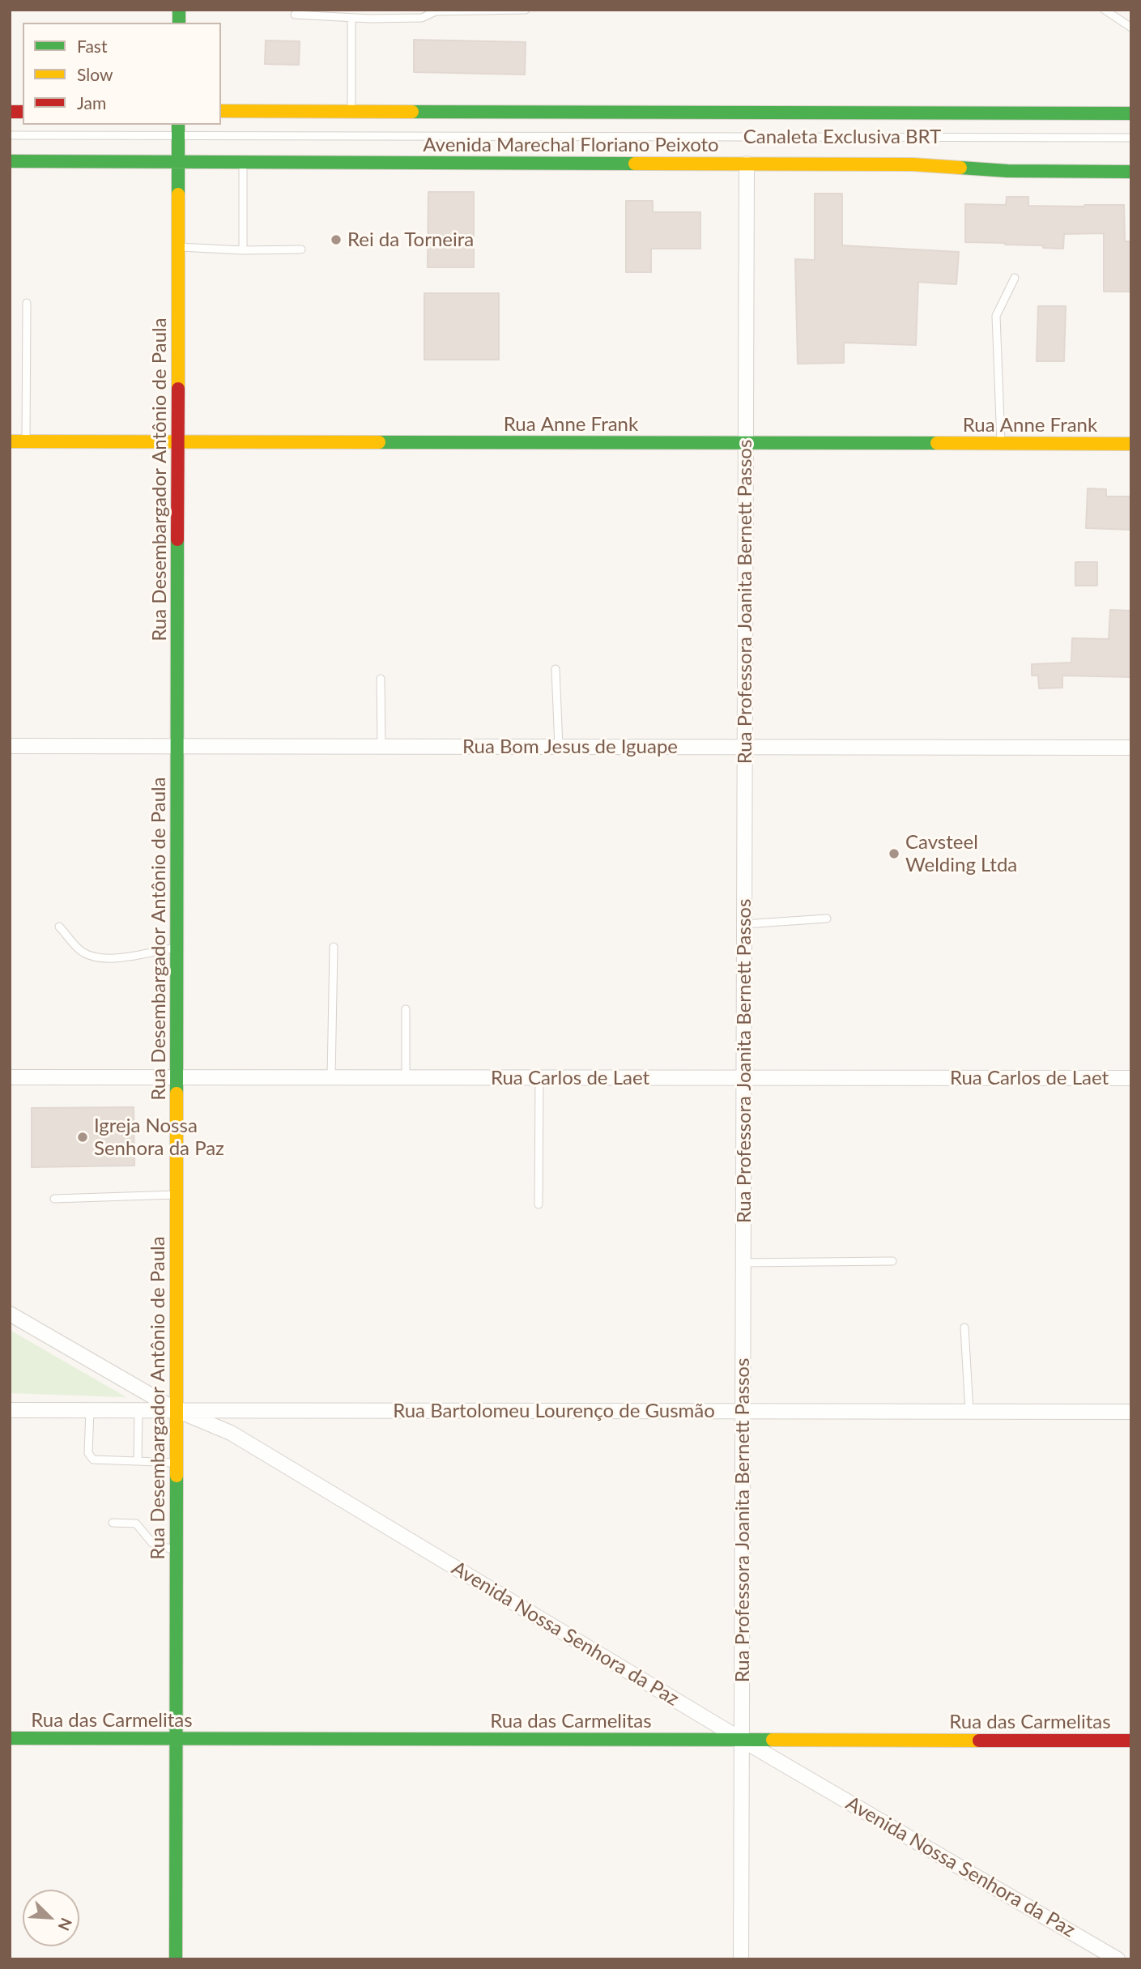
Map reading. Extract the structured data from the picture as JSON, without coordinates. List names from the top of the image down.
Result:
{
  "streets": {
    "main road": [
      "Avenida Marechal Floriano Peixoto",
      "Rua Anne Frank",
      "Rua Desembargador Antônio de Paula",
      "Rua das Carmelitas"
    ],
    "street": [
      "Rua Professora Joanita Bernett Passos",
      "Rua Bom Jesus de Iguape",
      "Rua Carlos de Laet",
      "Rua Bartolomeu Lourenço de Gusmão",
      "Avenida Nossa Senhora da Paz"
    ],
    "lane": ["Canaleta Exclusiva BRT"]
  },
  "crossings": [
    ["Canaleta Exclusiva BRT", "Rua Desembargador Antônio de Paula"],
    ["Avenida Marechal Floriano Peixoto", "Rua Desembargador Antônio de Paula"],
    ["Avenida Marechal Floriano Peixoto", "Rua Professora Joanita Bernett Passos"],
    ["Rua Anne Frank", "Rua Desembargador Antônio de Paula"],
    ["Rua Anne Frank", "Rua Professora Joanita Bernett Passos"],
    ["Rua Desembargador Antônio de Paula", "Rua Bom Jesus de Iguape"],
    ["Rua Desembargador Antônio de Paula", "Rua Carlos de Laet"],
    ["Rua Desembargador Antônio de Paula", "Rua Bartolomeu Lourenço de Gusmão"],
    ["Rua Desembargador Antônio de Paula", "Avenida Nossa Senhora da Paz"],
    ["Rua Desembargador Antônio de Paula", "Rua das Carmelitas"],
    ["Rua Professora Joanita Bernett Passos", "Rua Bom Jesus de Iguape"],
    ["Rua Professora Joanita Bernett Passos", "Rua Carlos de Laet"],
    ["Rua Professora Joanita Bernett Passos", "Rua Bartolomeu Lourenço de Gusmão"],
    ["Rua Professora Joanita Bernett Passos", "Avenida Nossa Senhora da Paz"],
    ["Rua Professora Joanita Bernett Passos", "Rua das Carmelitas"],
    ["Rua Bartolomeu Lourenço de Gusmão", "Avenida Nossa Senhora da Paz"],
    ["Avenida Nossa Senhora da Paz", "Rua das Carmelitas"]
  ],
  "places": ["Rei da Torneira", "Cavsteel Welding Ltda", "Igreja Nossa Senhora da Paz"],
  "legend": ["Fast", "Slow", "Jam"],
  "north": "bottom right"
}
